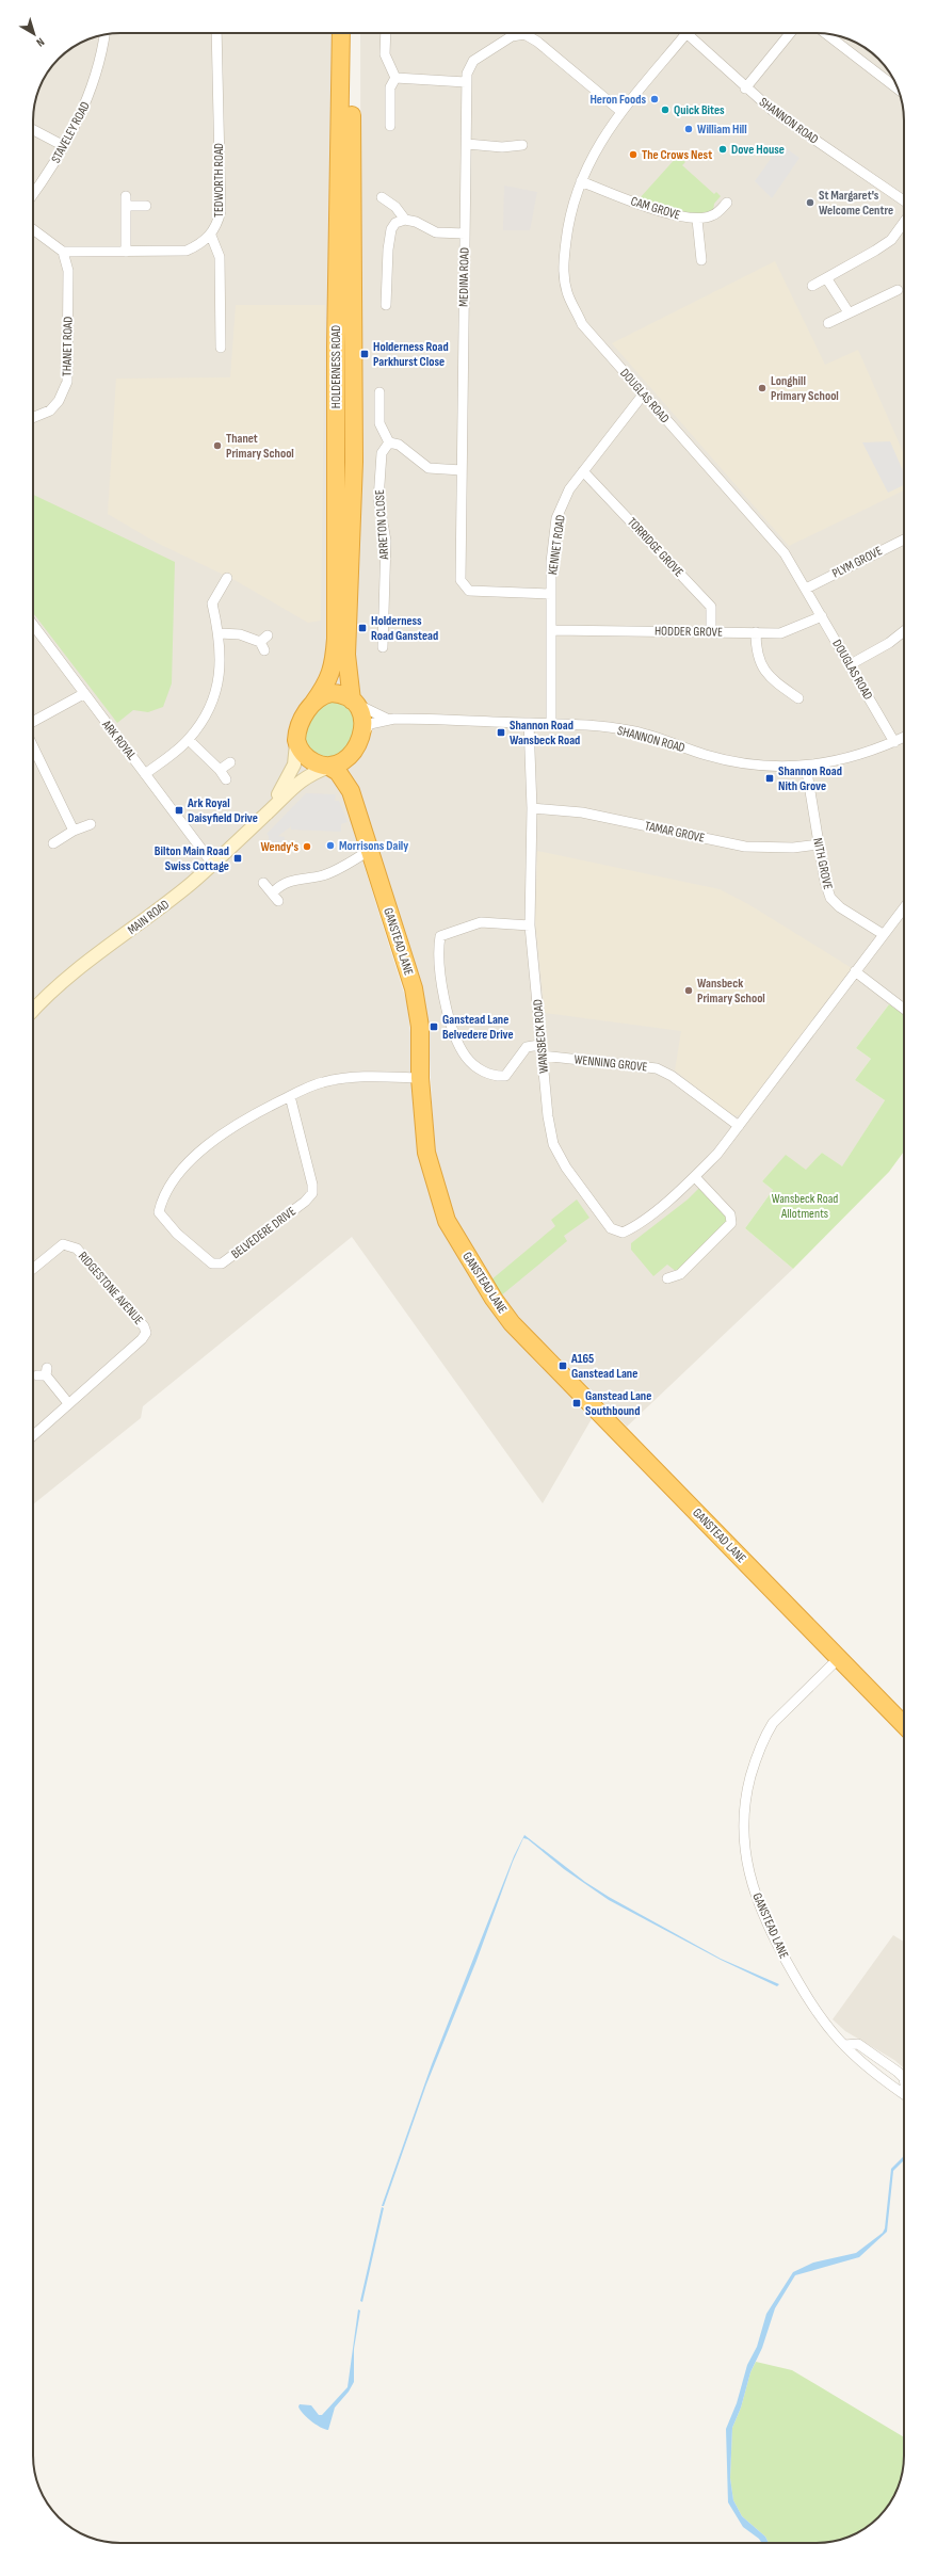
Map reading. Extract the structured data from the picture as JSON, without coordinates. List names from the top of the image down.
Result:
{
  "streets": {
    "highway": ["HOLDERNESS ROAD", "GANSTEAD LANE"],
    "main road": ["MAIN ROAD"],
    "street": [
      "SHANNON ROAD",
      "STAVELEY ROAD",
      "TEDWORTH ROAD",
      "CAM GROVE",
      "MEDINA ROAD",
      "THANET ROAD",
      "DOUGLAS ROAD",
      "ARRETON CLOSE",
      "KENNET ROAD",
      "TORRIDGE GROVE",
      "PLYM GROVE",
      "HODDER GROVE",
      "ARK ROYAL",
      "TAMAR GROVE",
      "NITH GROVE",
      "WANSBECK ROAD",
      "WENNING GROVE",
      "BELVEDERE DRIVE",
      "RIDGESTONE AVENUE"
    ]
  },
  "crossings": [
    ["SHANNON ROAD", "HOLDERNESS ROAD"],
    ["SHANNON ROAD", "DOUGLAS ROAD"],
    ["SHANNON ROAD", "KENNET ROAD"],
    ["SHANNON ROAD", "NITH GROVE"],
    ["SHANNON ROAD", "MAIN ROAD"],
    ["SHANNON ROAD", "GANSTEAD LANE"],
    ["SHANNON ROAD", "WANSBECK ROAD"],
    ["TEDWORTH ROAD", "THANET ROAD"],
    ["CAM GROVE", "DOUGLAS ROAD"],
    ["MEDINA ROAD", "DOUGLAS ROAD"],
    ["MEDINA ROAD", "KENNET ROAD"],
    ["HOLDERNESS ROAD", "MAIN ROAD"],
    ["HOLDERNESS ROAD", "GANSTEAD LANE"],
    ["DOUGLAS ROAD", "KENNET ROAD"],
    ["DOUGLAS ROAD", "PLYM GROVE"],
    ["DOUGLAS ROAD", "HODDER GROVE"],
    ["KENNET ROAD", "TORRIDGE GROVE"],
    ["KENNET ROAD", "HODDER GROVE"],
    ["TORRIDGE GROVE", "HODDER GROVE"],
    ["ARK ROYAL", "MAIN ROAD"],
    ["TAMAR GROVE", "NITH GROVE"],
    ["TAMAR GROVE", "WANSBECK ROAD"],
    ["NITH GROVE", "WANSBECK ROAD"],
    ["MAIN ROAD", "GANSTEAD LANE"],
    ["GANSTEAD LANE", "BELVEDERE DRIVE"],
    ["WANSBECK ROAD", "WENNING GROVE"]
  ],
  "parks": ["Wansbeck Road Allotments"],
  "places": {
    "other": [
      "Heron Foods",
      "Quick Bites",
      "William Hill",
      "Dove House",
      "The Crows Nest",
      "St Margaret's Welcome Centre",
      "Longhill Primary School",
      "Thanet Primary School",
      "Morrisons Daily",
      "Wendy's",
      "Wansbeck Primary School"
    ],
    "transit": [
      "Holderness Road Parkhurst Close",
      "Holderness Road Ganstead",
      "Shannon Road Wansbeck Road",
      "Shannon Road Nith Grove",
      "Ark Royal Daisyfield Drive",
      "Bilton Main Road Swiss Cottage",
      "Ganstead Lane Belvedere Drive",
      "A165 Ganstead Lane",
      "Ganstead Lane Southbound"
    ]
  },
  "north": "bottom right"
}
